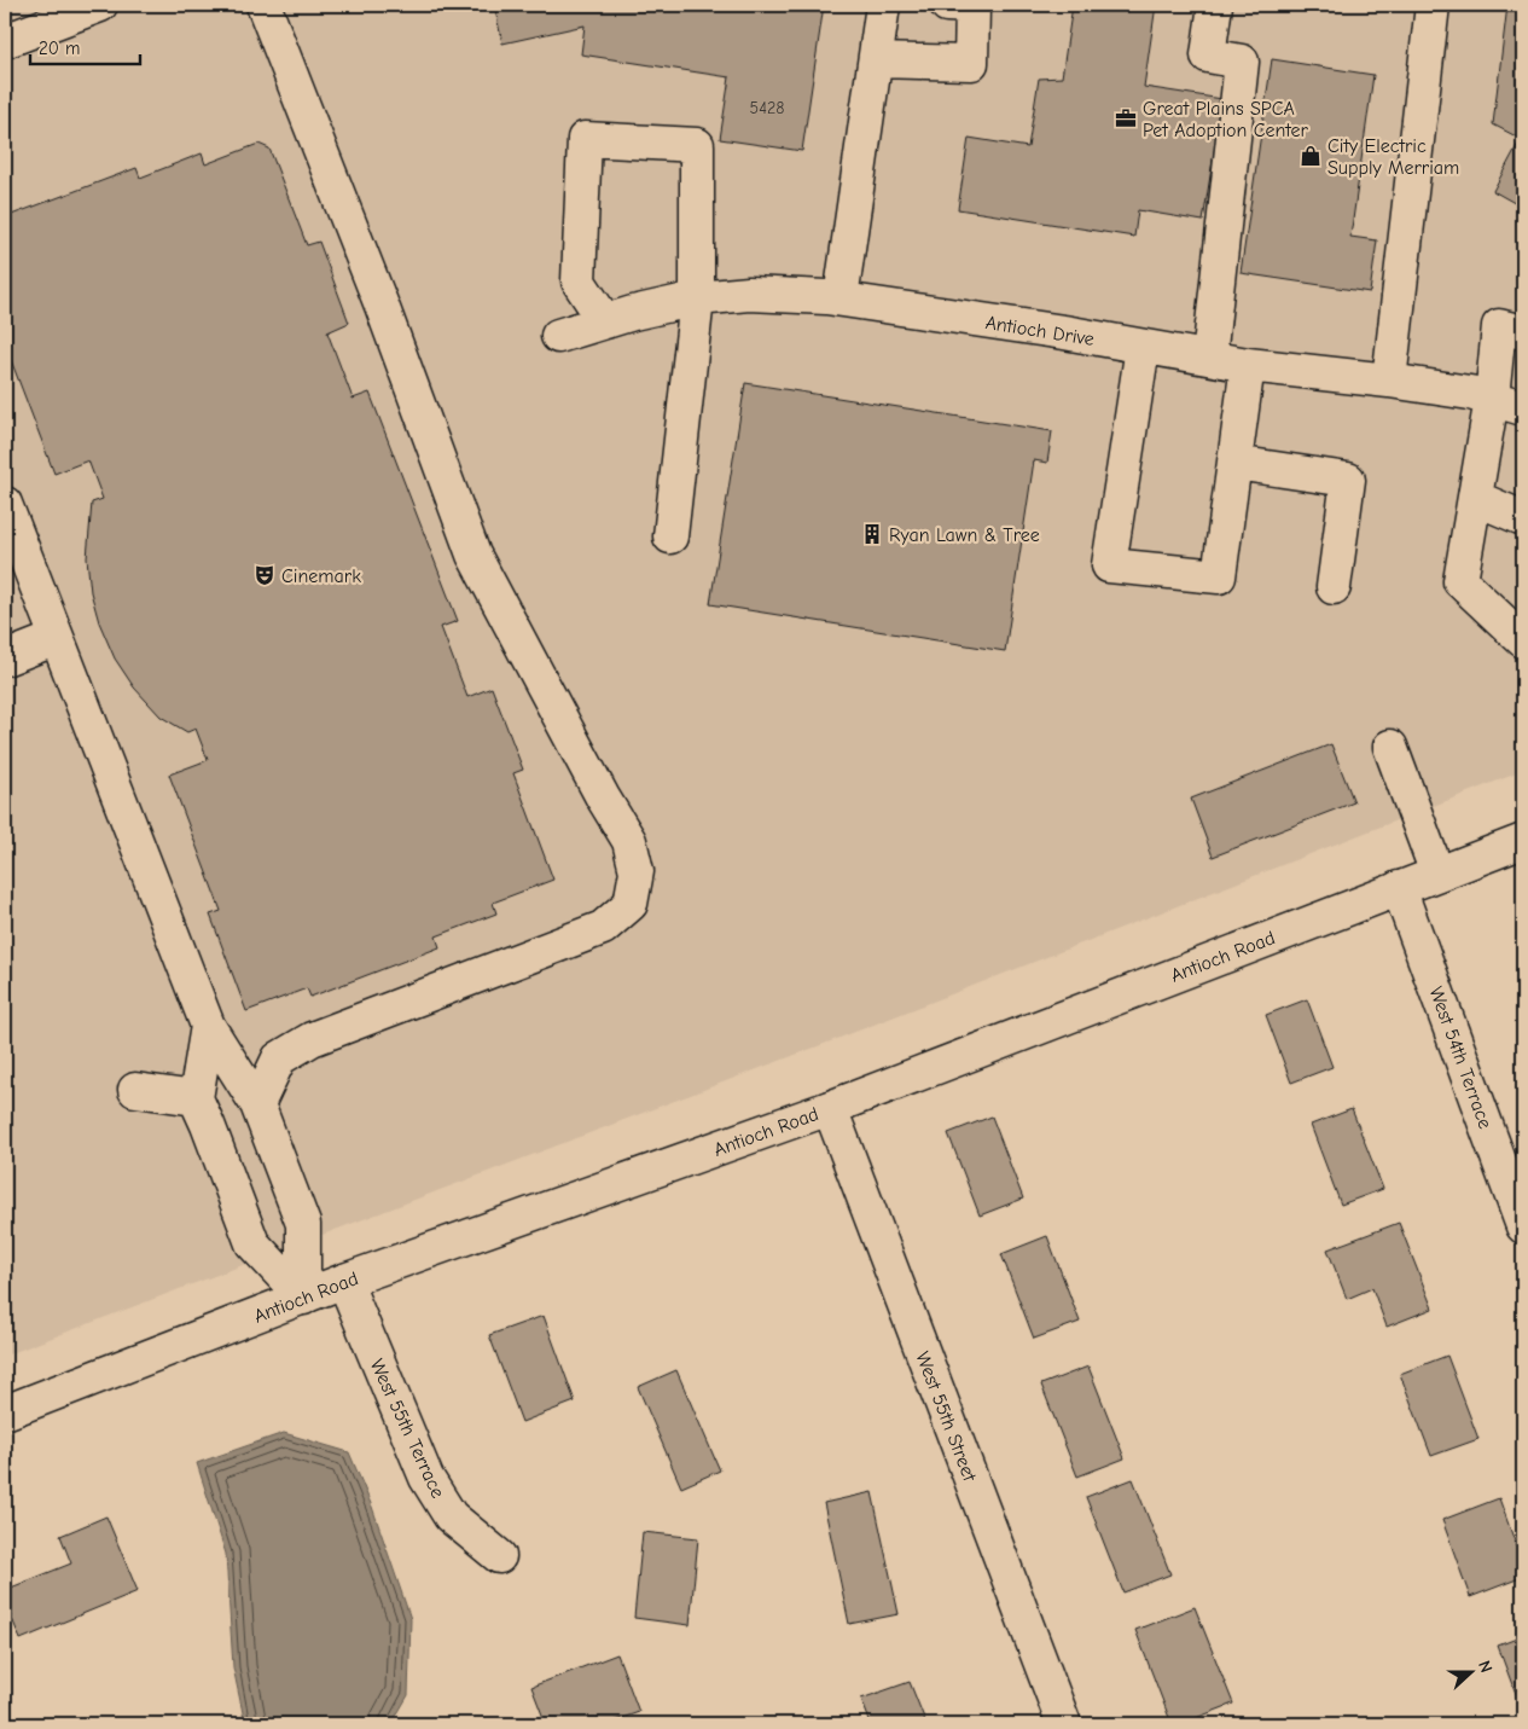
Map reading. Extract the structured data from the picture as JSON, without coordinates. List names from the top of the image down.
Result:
{
  "streets": {
    "street": [
      "Antioch Drive",
      "Antioch Road",
      "West 54th Terrace",
      "West 55th Street",
      "West 55th Terrace"
    ]
  },
  "crossings": [
    ["Antioch Road", "West 54th Terrace"],
    ["Antioch Road", "West 55th Street"],
    ["Antioch Road", "West 55th Terrace"]
  ],
  "places": {
    "office": ["Great Plains SPCA Pet Adoption Center"],
    "shop": ["City Electric Supply Merriam"],
    "building": ["Ryan Lawn & Tree"],
    "theatre": ["Cinemark"]
  },
  "house_numbers": ["5428"],
  "scale_bar": "20 m",
  "north": "right"
}
